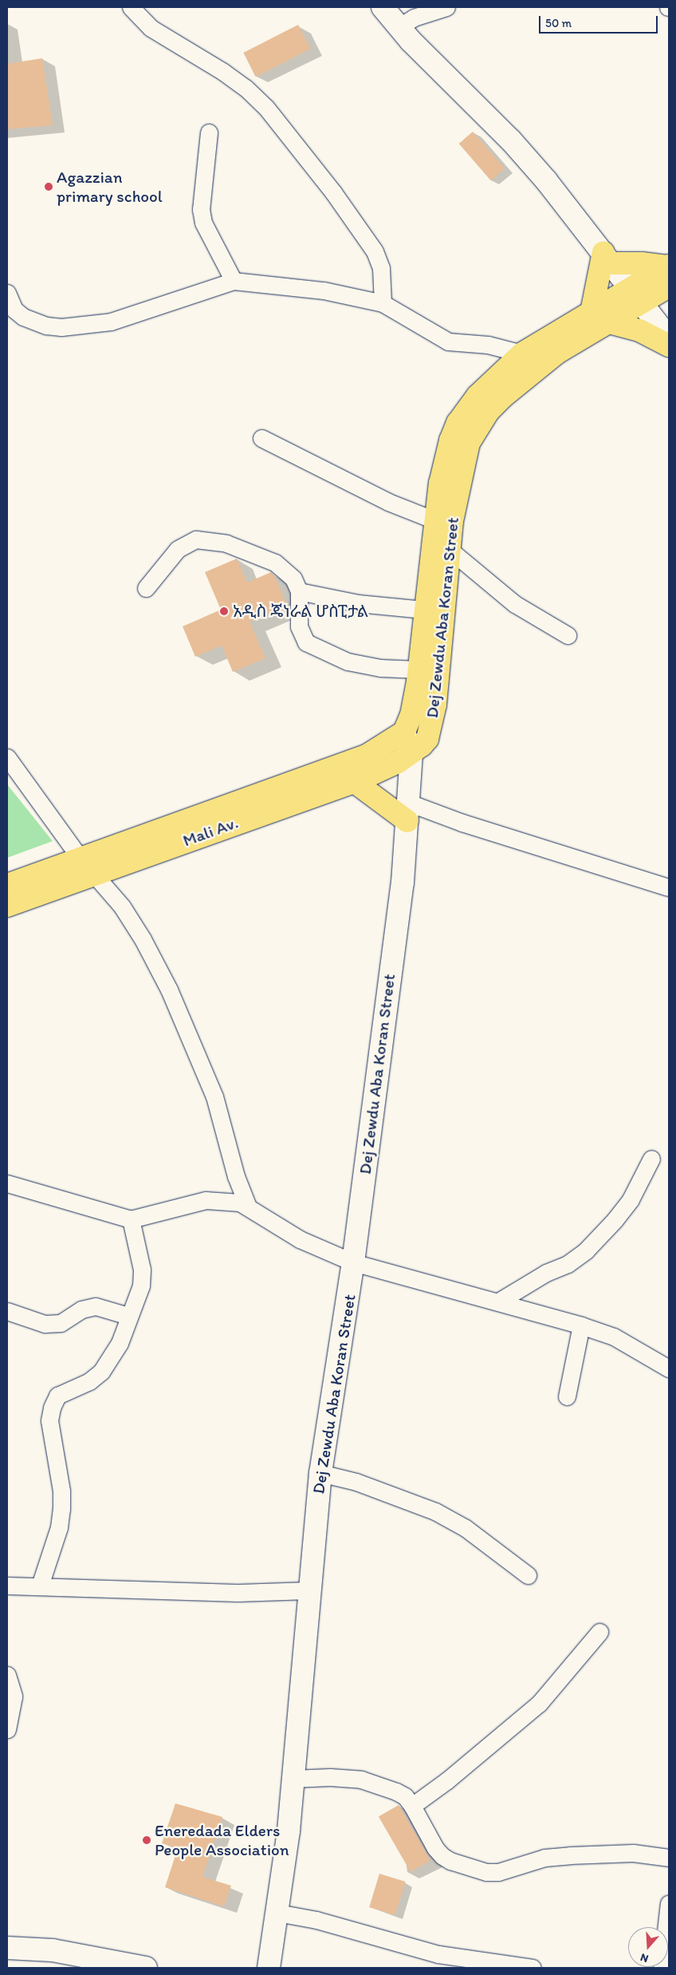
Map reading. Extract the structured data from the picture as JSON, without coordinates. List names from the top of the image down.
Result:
{
  "streets": {
    "main road": ["Dej Zewdu Aba Koran Street", "Mali Av."]
  },
  "crossings": [
    ["Dej Zewdu Aba Koran Street", "Mali Av."]
  ],
  "places": ["Agazzian primary school", "አዲስ ጄነራል ሆስፒታል", "Eneredada Elders People Association"],
  "scale_bar": "50 m",
  "north": "bottom"
}
